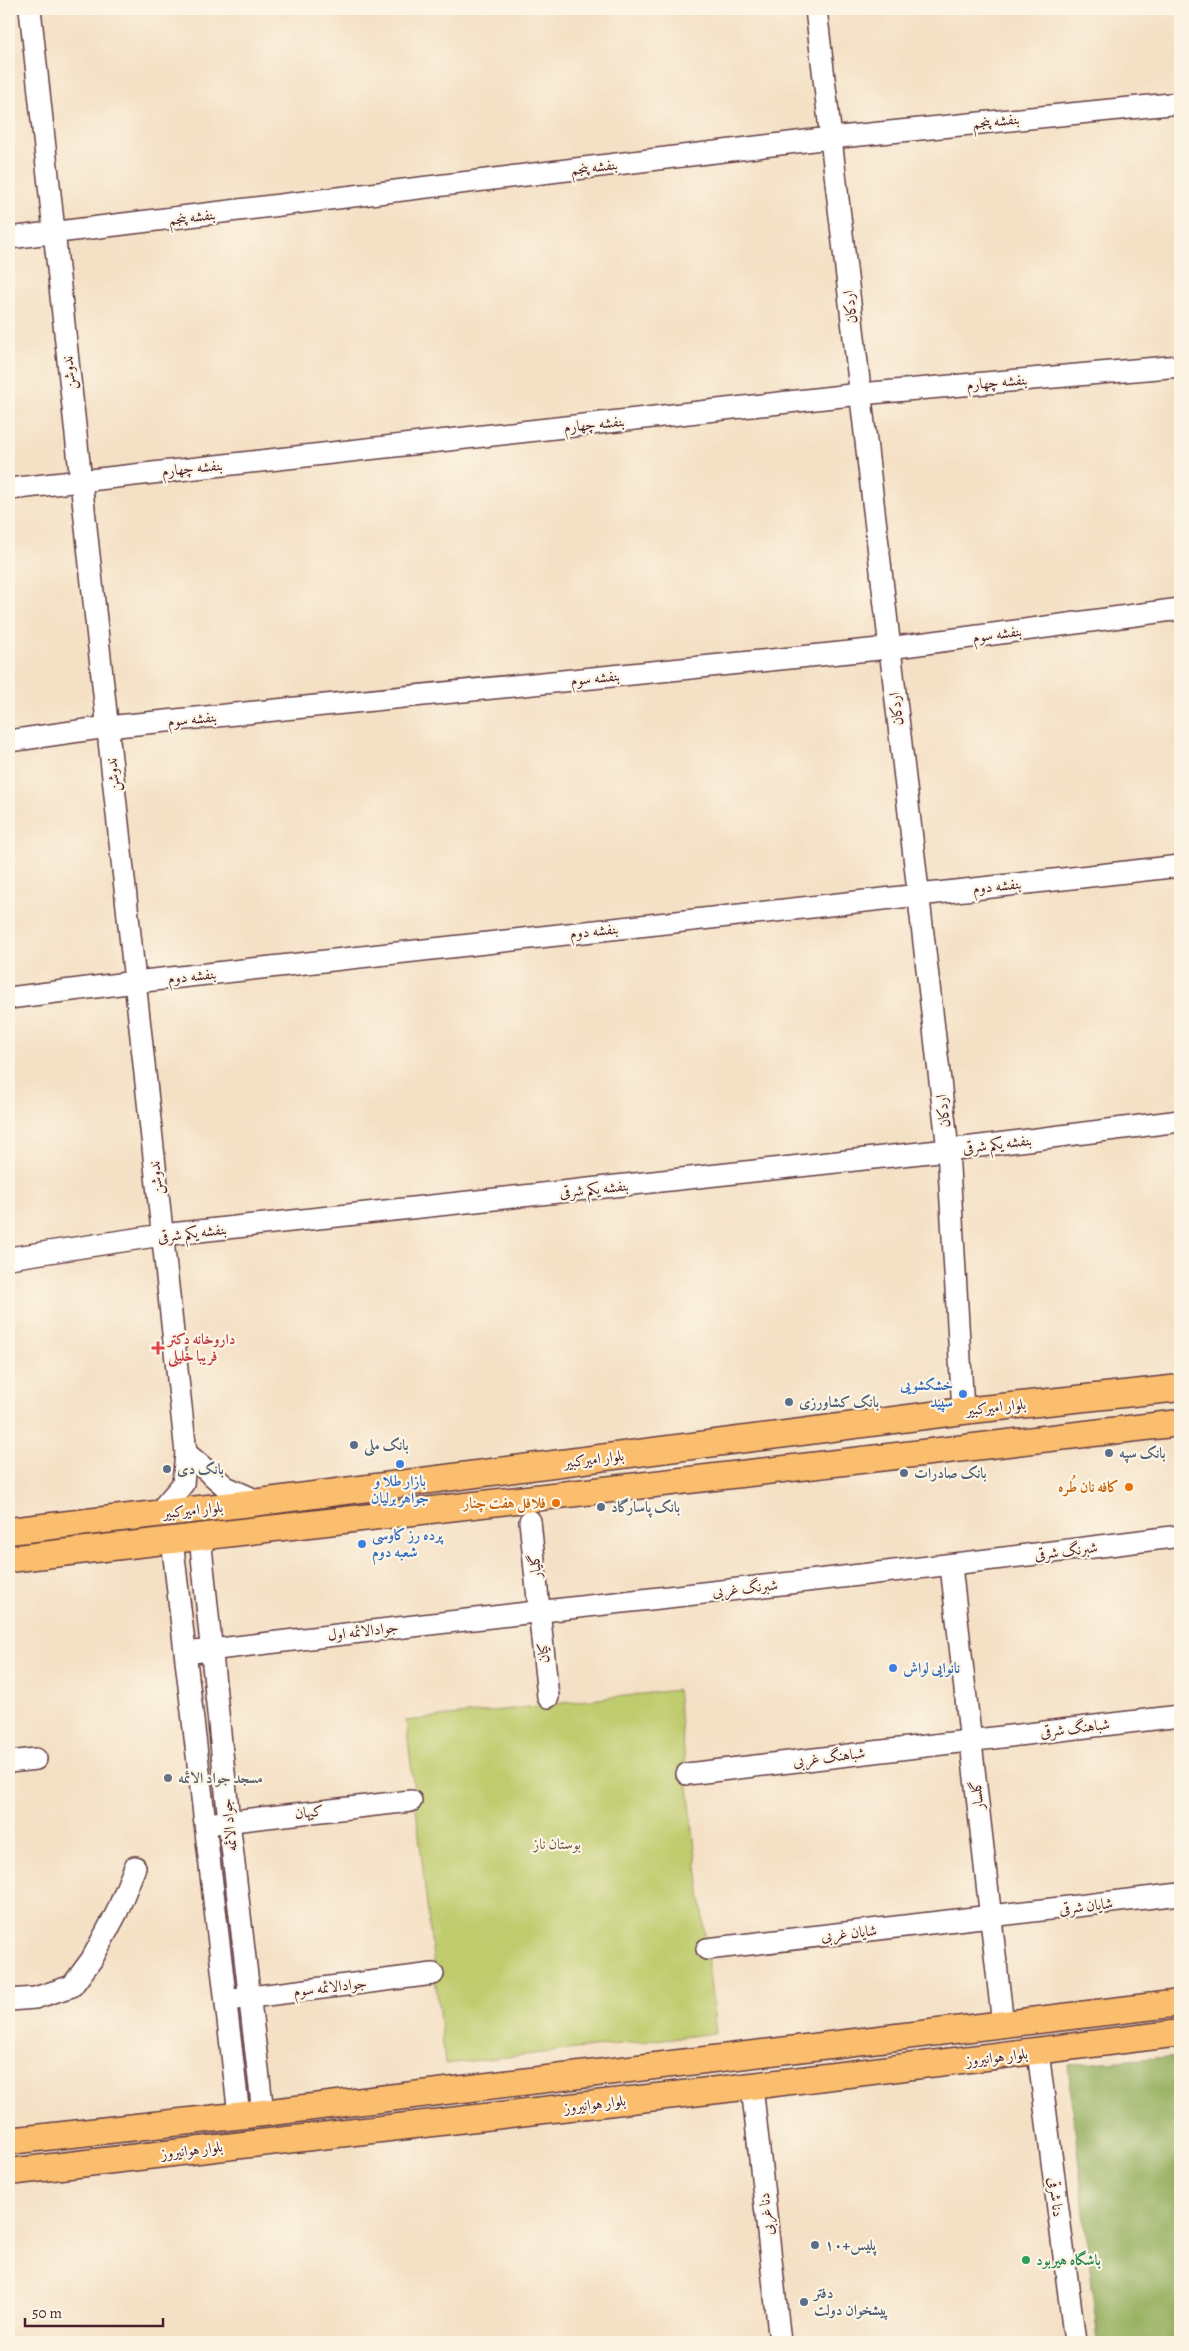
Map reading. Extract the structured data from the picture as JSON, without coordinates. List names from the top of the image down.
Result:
{
  "streets": {
    "main road": ["بلوار امیرکبیر", "بلوار هوانیروز"],
    "street": [
      "بنفشه پنجم",
      "اردکان",
      "ندوشن",
      "بنفشه چهارم",
      "بنفشه سوم",
      "بنفشه دوم",
      "بنفشه یکم شرقی",
      "شبرنگ شرقی",
      "گلیار",
      "شبرنگ غربی",
      "جوادالائمه اول",
      "کیان",
      "شباهنگ شرقی",
      "شباهنگ غربی",
      "گلسار",
      "کیهان",
      "جواد الائمه",
      "شایان شرقی",
      "شایان غربی",
      "جوادالائمه سوم",
      "دنا شرقی",
      "دنا غربی"
    ]
  },
  "crossings": [
    ["بنفشه پنجم", "اردکان"],
    ["بنفشه پنجم", "ندوشن"],
    ["اردکان", "بنفشه چهارم"],
    ["اردکان", "بنفشه سوم"],
    ["اردکان", "بنفشه دوم"],
    ["اردکان", "بنفشه یکم شرقی"],
    ["اردکان", "بلوار امیرکبیر"],
    ["ندوشن", "بنفشه چهارم"],
    ["ندوشن", "بنفشه سوم"],
    ["ندوشن", "بنفشه دوم"],
    ["ندوشن", "بنفشه یکم شرقی"],
    ["ندوشن", "بلوار امیرکبیر"],
    ["بلوار امیرکبیر", "جواد الائمه"],
    ["شبرنگ شرقی", "شبرنگ غربی"],
    ["شبرنگ شرقی", "گلسار"],
    ["گلیار", "شبرنگ غربی"],
    ["گلیار", "جوادالائمه اول"],
    ["گلیار", "کیان"],
    ["شبرنگ غربی", "جوادالائمه اول"],
    ["شبرنگ غربی", "کیان"],
    ["شبرنگ غربی", "گلسار"],
    ["جوادالائمه اول", "کیان"],
    ["جوادالائمه اول", "جواد الائمه"],
    ["شباهنگ شرقی", "شباهنگ غربی"],
    ["شباهنگ شرقی", "گلسار"],
    ["شباهنگ غربی", "گلسار"],
    ["گلسار", "شایان شرقی"],
    ["گلسار", "شایان غربی"],
    ["گلسار", "بلوار هوانیروز"],
    ["کیهان", "جواد الائمه"],
    ["جواد الائمه", "جوادالائمه سوم"],
    ["جواد الائمه", "بلوار هوانیروز"],
    ["شایان شرقی", "شایان غربی"],
    ["بلوار هوانیروز", "دنا شرقی"],
    ["بلوار هوانیروز", "دنا غربی"]
  ],
  "parks": ["بوستان ناز"],
  "places": {
    "health": ["داروخانه دکتر فریبا خلیلی"],
    "other": [
      "خشکشویی سپید",
      "بانک کشاورزی",
      "بانک ملی",
      "بانک سپه",
      "بازار طلا و جواهر برلیان",
      "بانک دی",
      "بانک صادرات",
      "کافه نان طُره",
      "فلافل هفت چنار",
      "بانک پاسارگاد",
      "پرده رز کاوسی شعبه دوم",
      "نانوایی لواش",
      "مسجد جواد الائمه",
      "پلیس+۱۰",
      "باشگاه هیربود",
      "دفتر پیشخوان دولت"
    ]
  },
  "scale_bar": "50 m"
}
